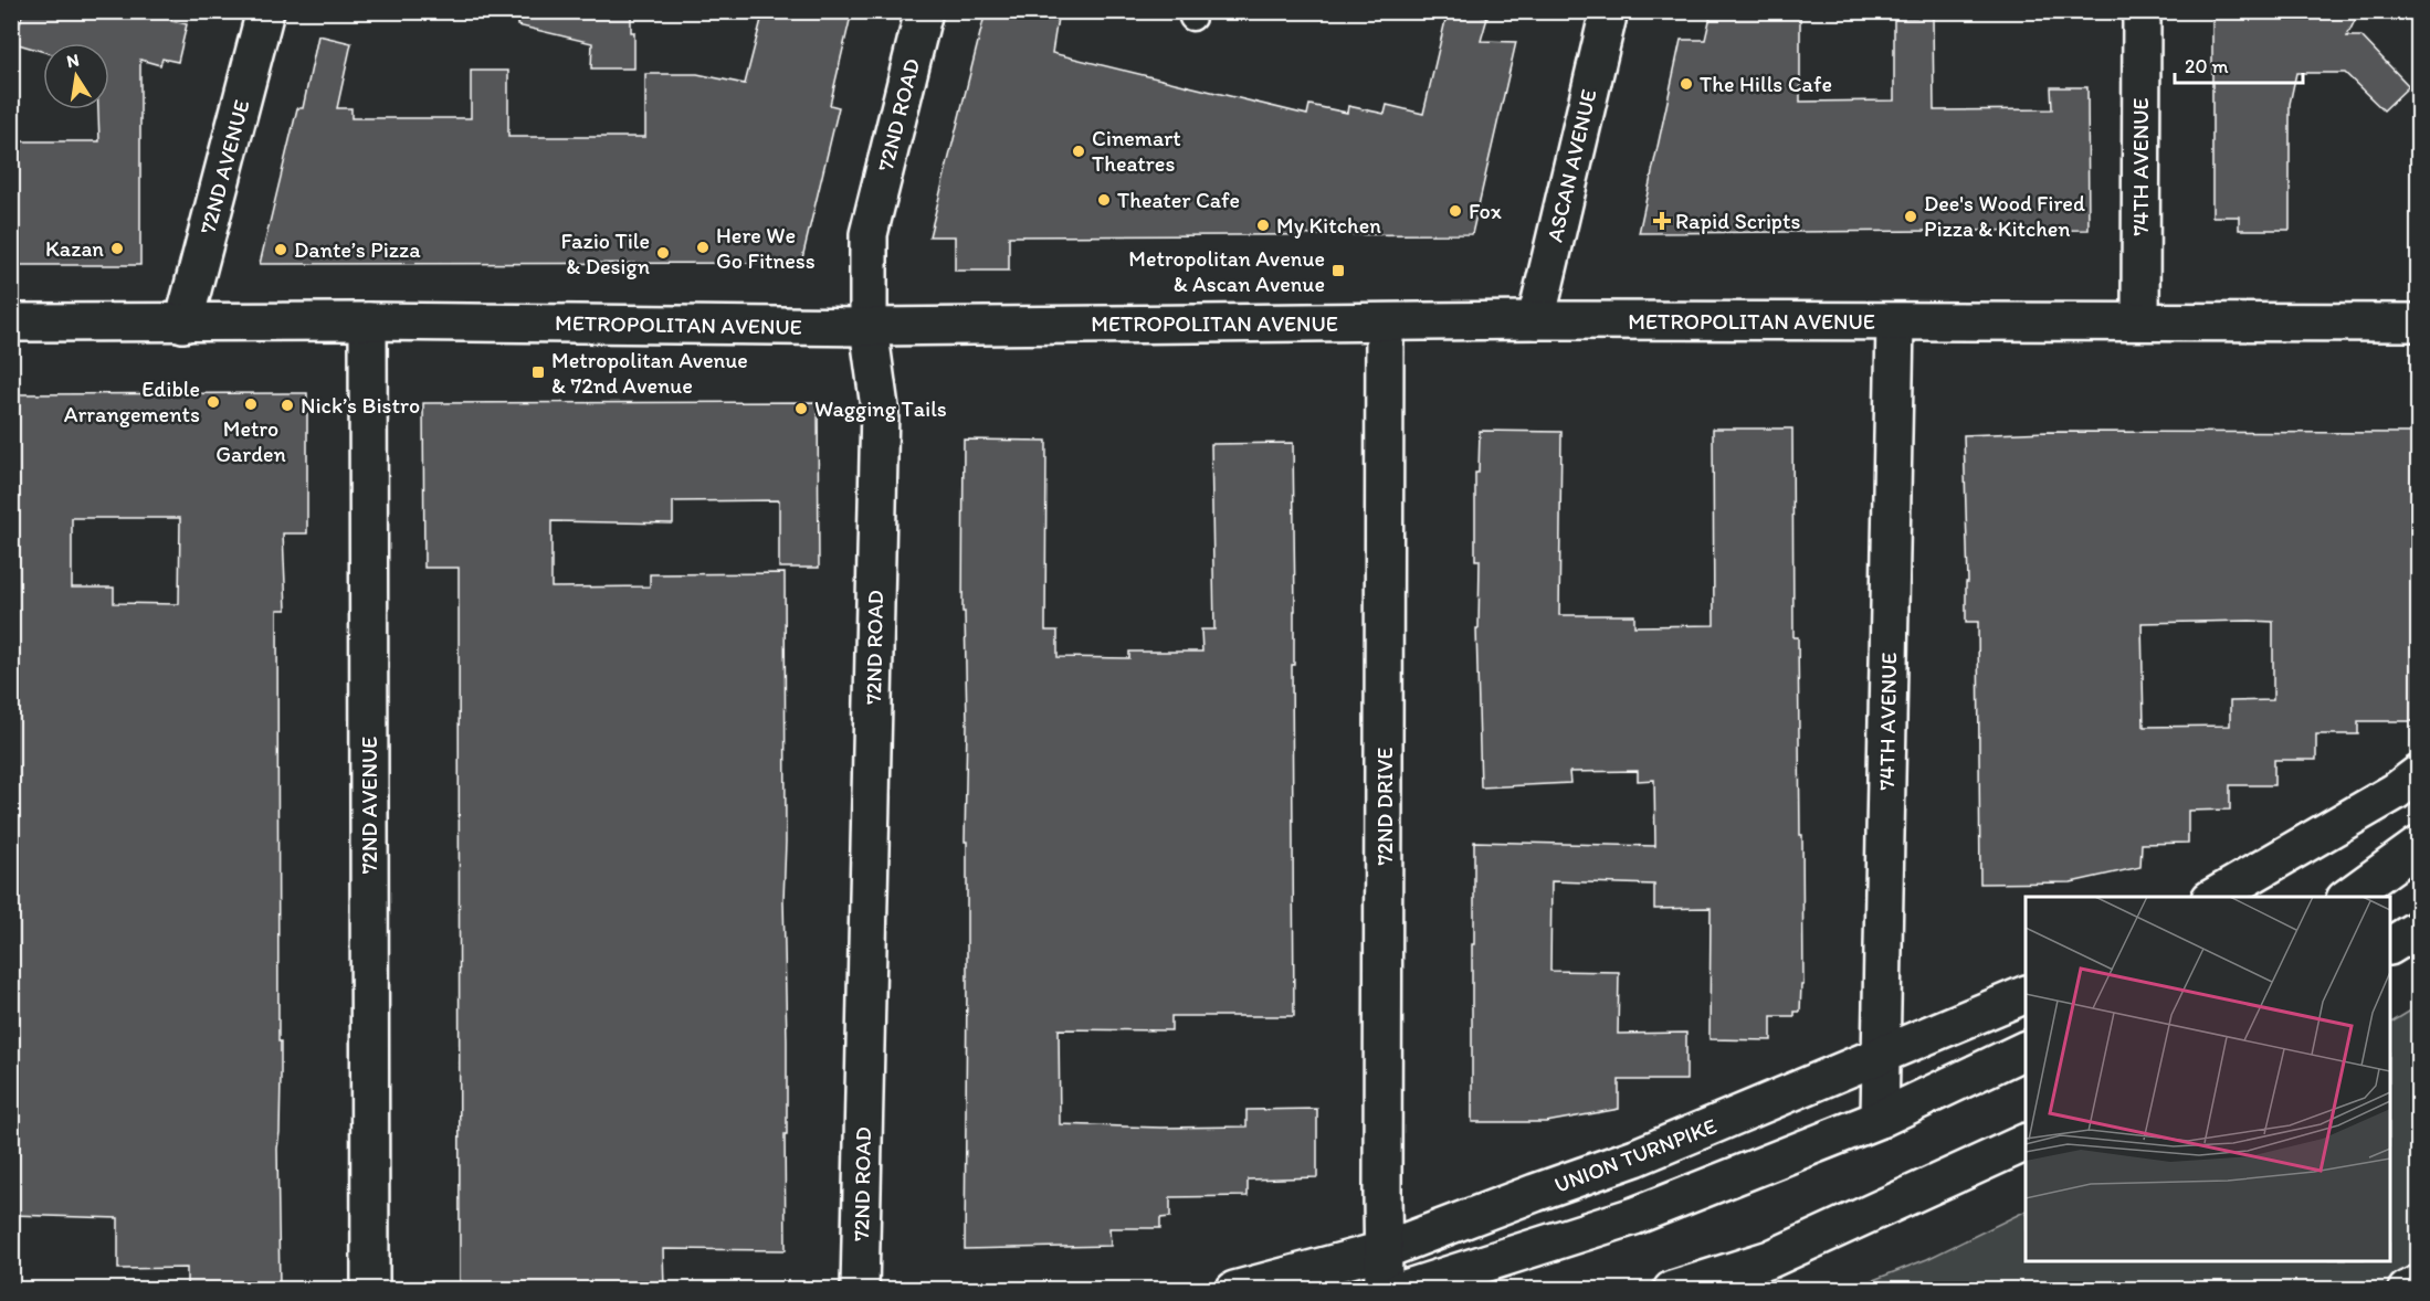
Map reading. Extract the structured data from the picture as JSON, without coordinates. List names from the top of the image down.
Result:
{
  "streets": {
    "main road": [
      "72ND ROAD",
      "ASCAN AVENUE",
      "72ND AVENUE",
      "74TH AVENUE",
      "METROPOLITAN AVENUE",
      "72ND DRIVE",
      "UNION TURNPIKE"
    ]
  },
  "crossings": [
    ["72ND ROAD", "METROPOLITAN AVENUE"],
    ["ASCAN AVENUE", "METROPOLITAN AVENUE"],
    ["72ND AVENUE", "METROPOLITAN AVENUE"],
    ["74TH AVENUE", "METROPOLITAN AVENUE"],
    ["74TH AVENUE", "UNION TURNPIKE"],
    ["METROPOLITAN AVENUE", "72ND DRIVE"],
    ["72ND DRIVE", "UNION TURNPIKE"]
  ],
  "places": {
    "other": [
      "The Hills Cafe",
      "Cinemart Theatres",
      "Theater Cafe",
      "Fox",
      "Dee's Wood Fired Pizza & Kitchen",
      "My Kitchen",
      "Here We Go Fitness",
      "Kazan",
      "Dante’s Pizza",
      "Fazio Tile & Design",
      "Edible Arrangements",
      "Metro Garden",
      "Nick’s Bistro",
      "Wagging Tails"
    ],
    "health": ["Rapid Scripts"],
    "transit": ["Metropolitan Avenue & Ascan Avenue", "Metropolitan Avenue & 72nd Avenue"]
  },
  "scale_bar": "20 m",
  "north": "top"
}
